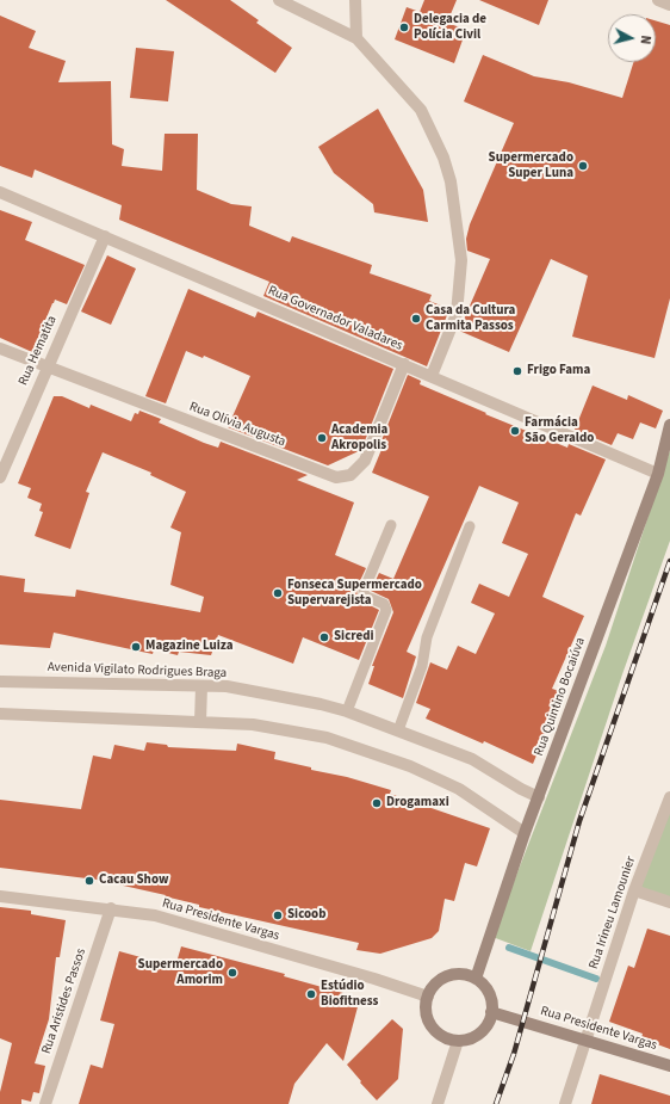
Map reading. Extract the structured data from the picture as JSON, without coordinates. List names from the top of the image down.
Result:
{
  "streets": {
    "main road": ["Rua Quintino Bocaiúva", "Rua Presidente Vargas"],
    "street": [
      "Rua Governador Valadares",
      "Rua Hematita",
      "Rua Olívia Augusta",
      "Avenida Vigilato Rodrigues Braga",
      "Rua Irineu Lamounier",
      "Rua Aristides Passos"
    ]
  },
  "crossings": [
    ["Rua Governador Valadares", "Rua Hematita"],
    ["Rua Governador Valadares", "Rua Olívia Augusta"],
    ["Rua Governador Valadares", "Rua Quintino Bocaiúva"],
    ["Rua Hematita", "Rua Olívia Augusta"],
    ["Avenida Vigilato Rodrigues Braga", "Rua Quintino Bocaiúva"],
    ["Rua Quintino Bocaiúva", "Rua Presidente Vargas"],
    ["Rua Irineu Lamounier", "Rua Presidente Vargas"],
    ["Rua Presidente Vargas", "Rua Aristides Passos"]
  ],
  "places": [
    "Delegacia de Polícia Civil",
    "Supermercado Super Luna",
    "Casa da Cultura Carmita Passos",
    "Frigo Fama",
    "Farmácia São Geraldo",
    "Academia Akropolis",
    "Fonseca Supermercado Supervarejista",
    "Sicredi",
    "Magazine Luiza",
    "Drogamaxi",
    "Cacau Show",
    "Sicoob",
    "Supermercado Amorim",
    "Estúdio Biofitness"
  ],
  "north": "right"
}
